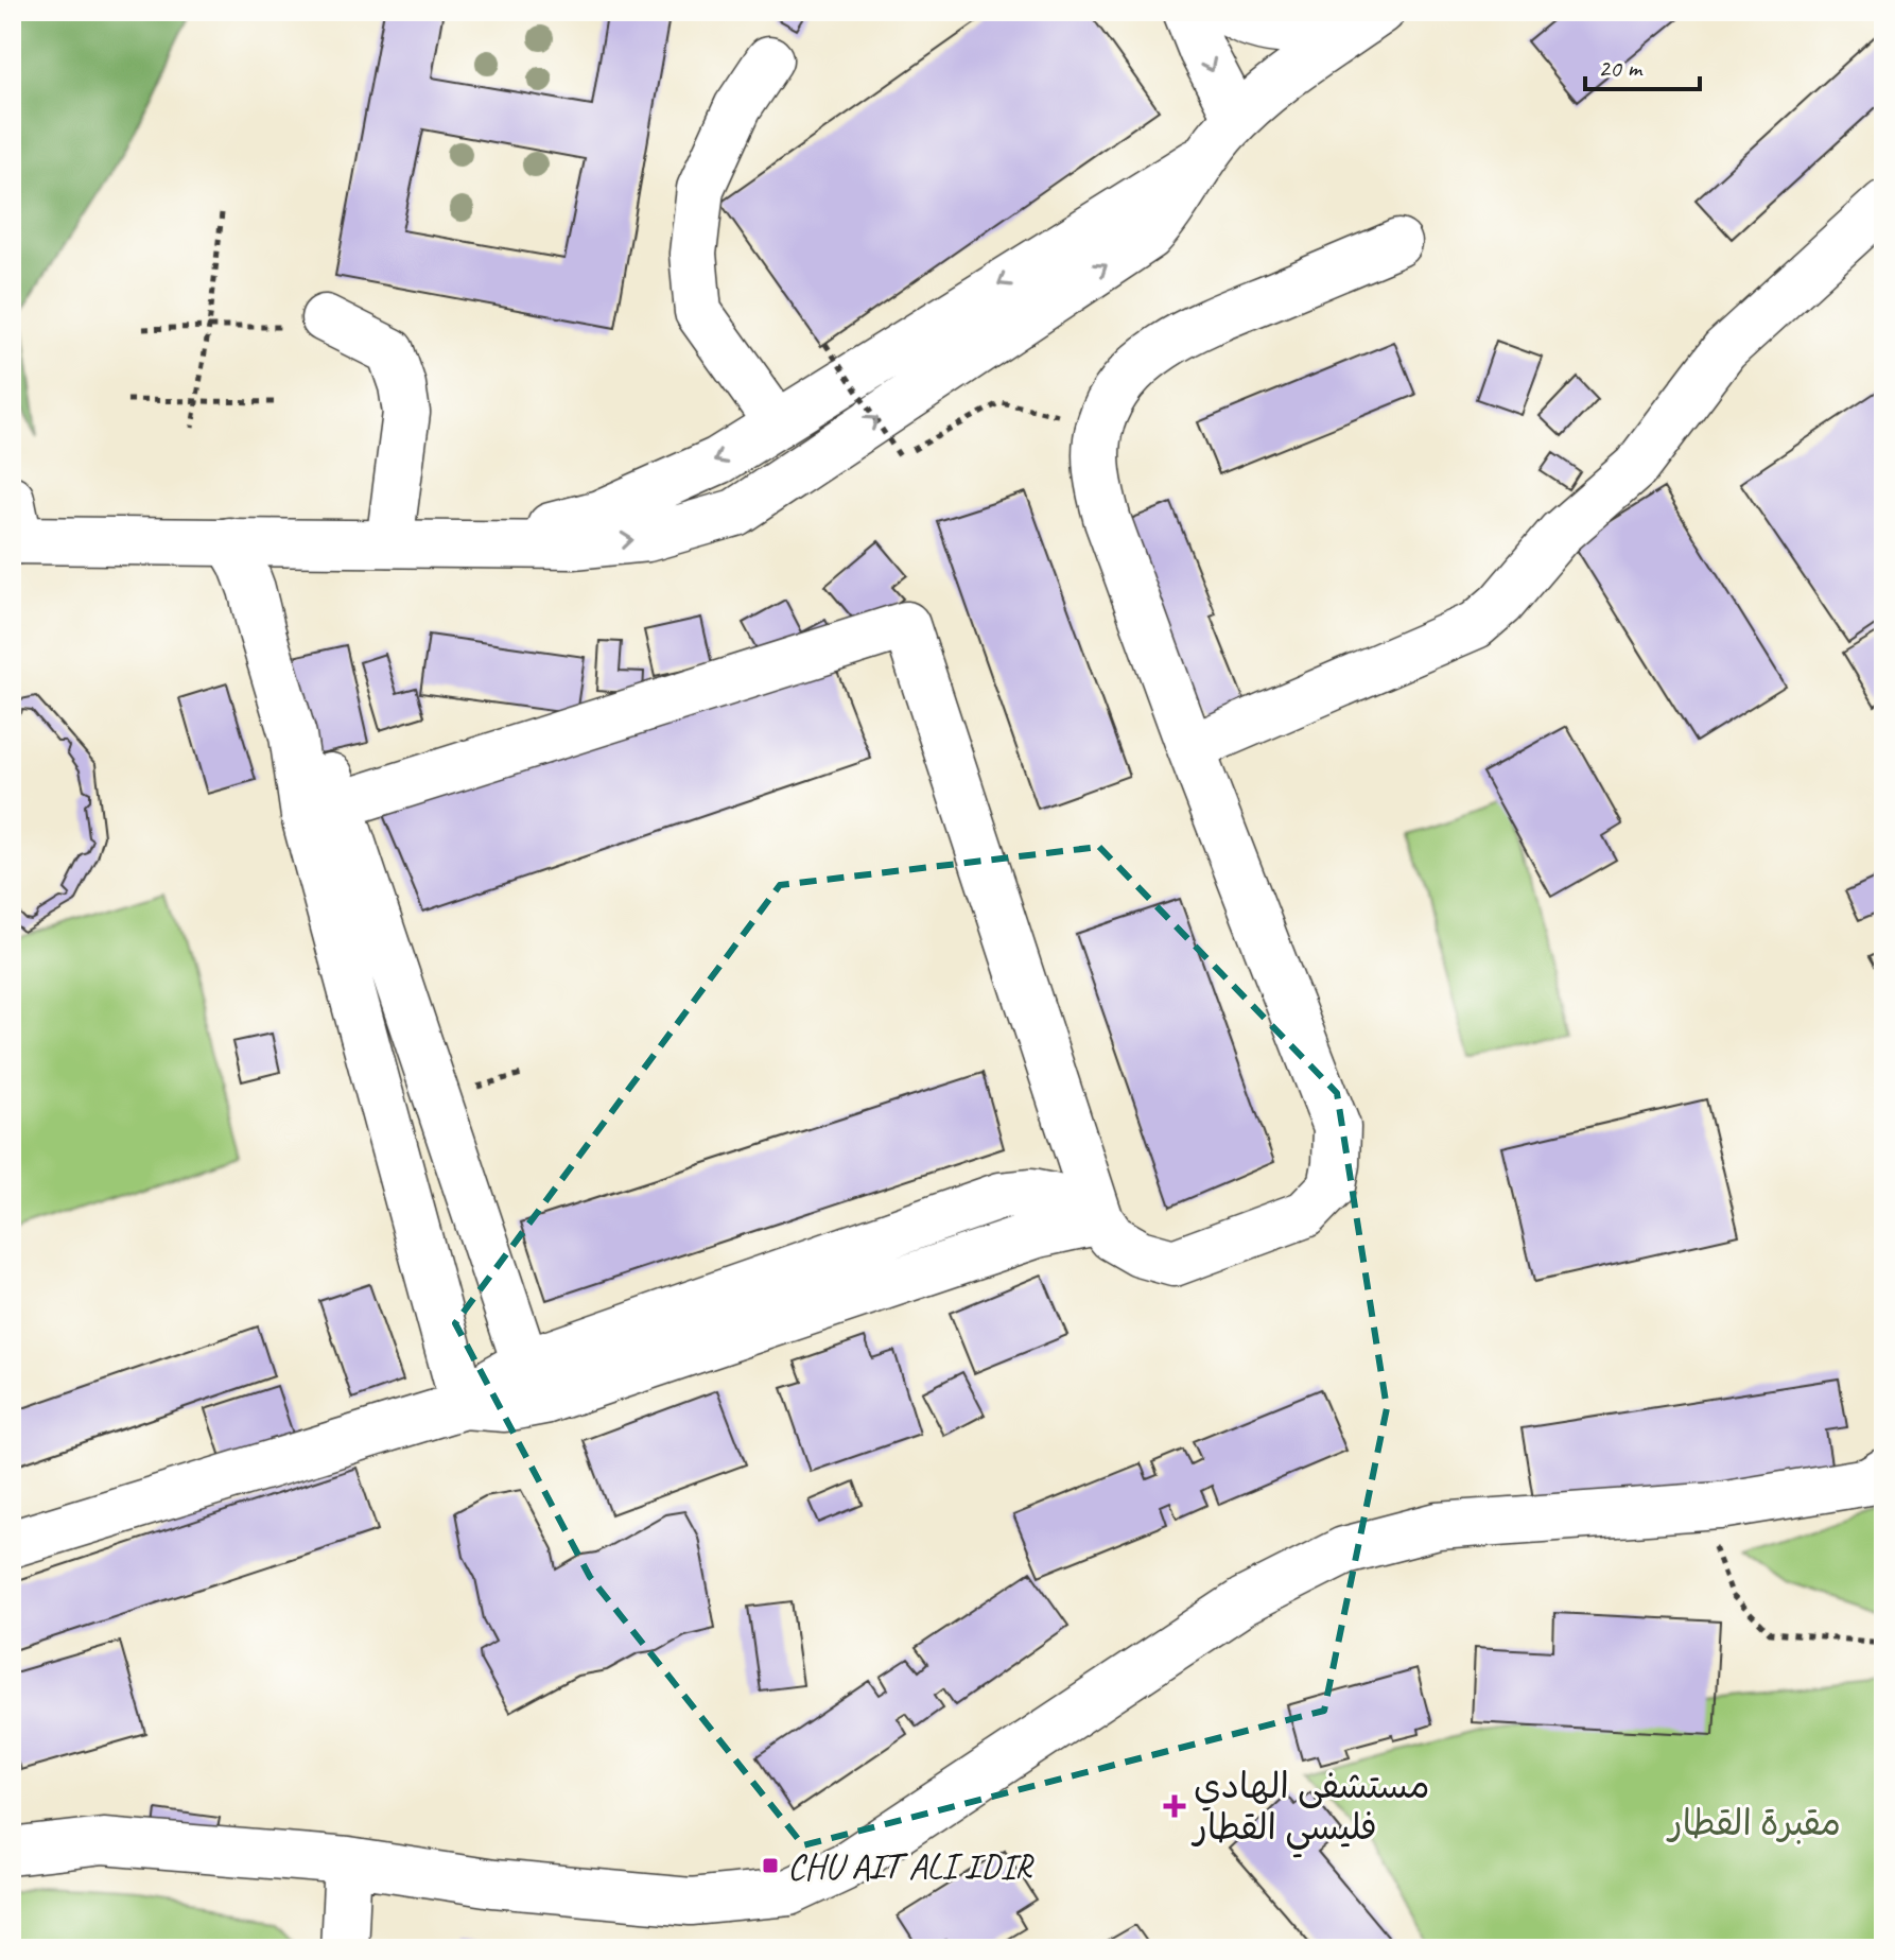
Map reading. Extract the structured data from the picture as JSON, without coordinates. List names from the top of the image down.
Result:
{
  "parks": ["مقبرة القطار"],
  "places": {
    "health": ["مستشفى الهادي فليسي القطار"],
    "transit": ["CHU AIT ALI IDIR"]
  },
  "scale_bar": "20 m"
}
